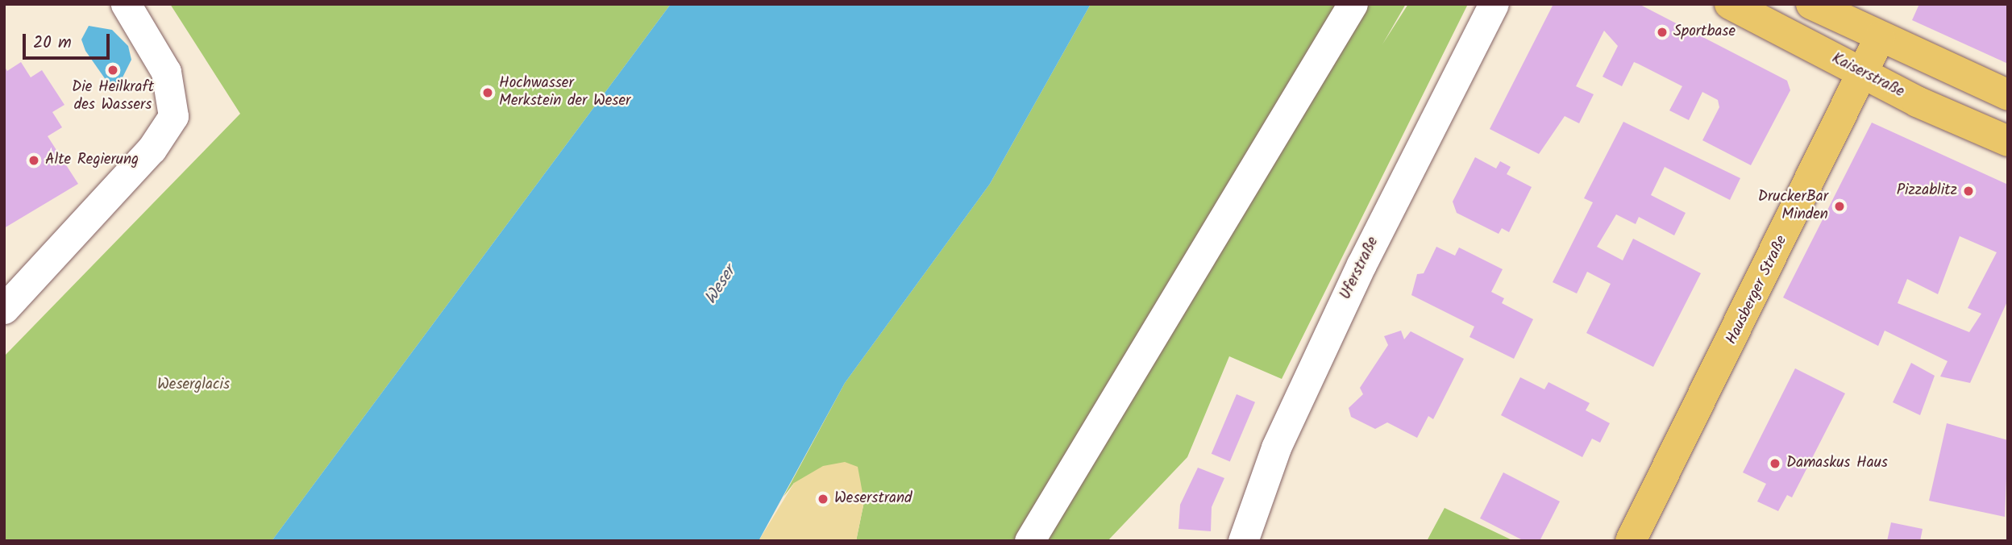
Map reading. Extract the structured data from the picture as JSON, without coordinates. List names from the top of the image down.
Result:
{
  "streets": {
    "main road": ["Kaiserstraße", "Hausberger Straße"],
    "street": ["Uferstraße"]
  },
  "crossings": [
    ["Kaiserstraße", "Hausberger Straße"]
  ],
  "water": ["Weser"],
  "parks": ["Weserglacis"],
  "places": [
    "Sportbase",
    "Die Heilkraft des Wassers",
    "Hochwasser Merkstein der Weser",
    "Alte Regierung",
    "Pizzablitz",
    "DruckerBar Minden",
    "Damaskus Haus",
    "Weserstrand"
  ],
  "scale_bar": "20 m"
}
